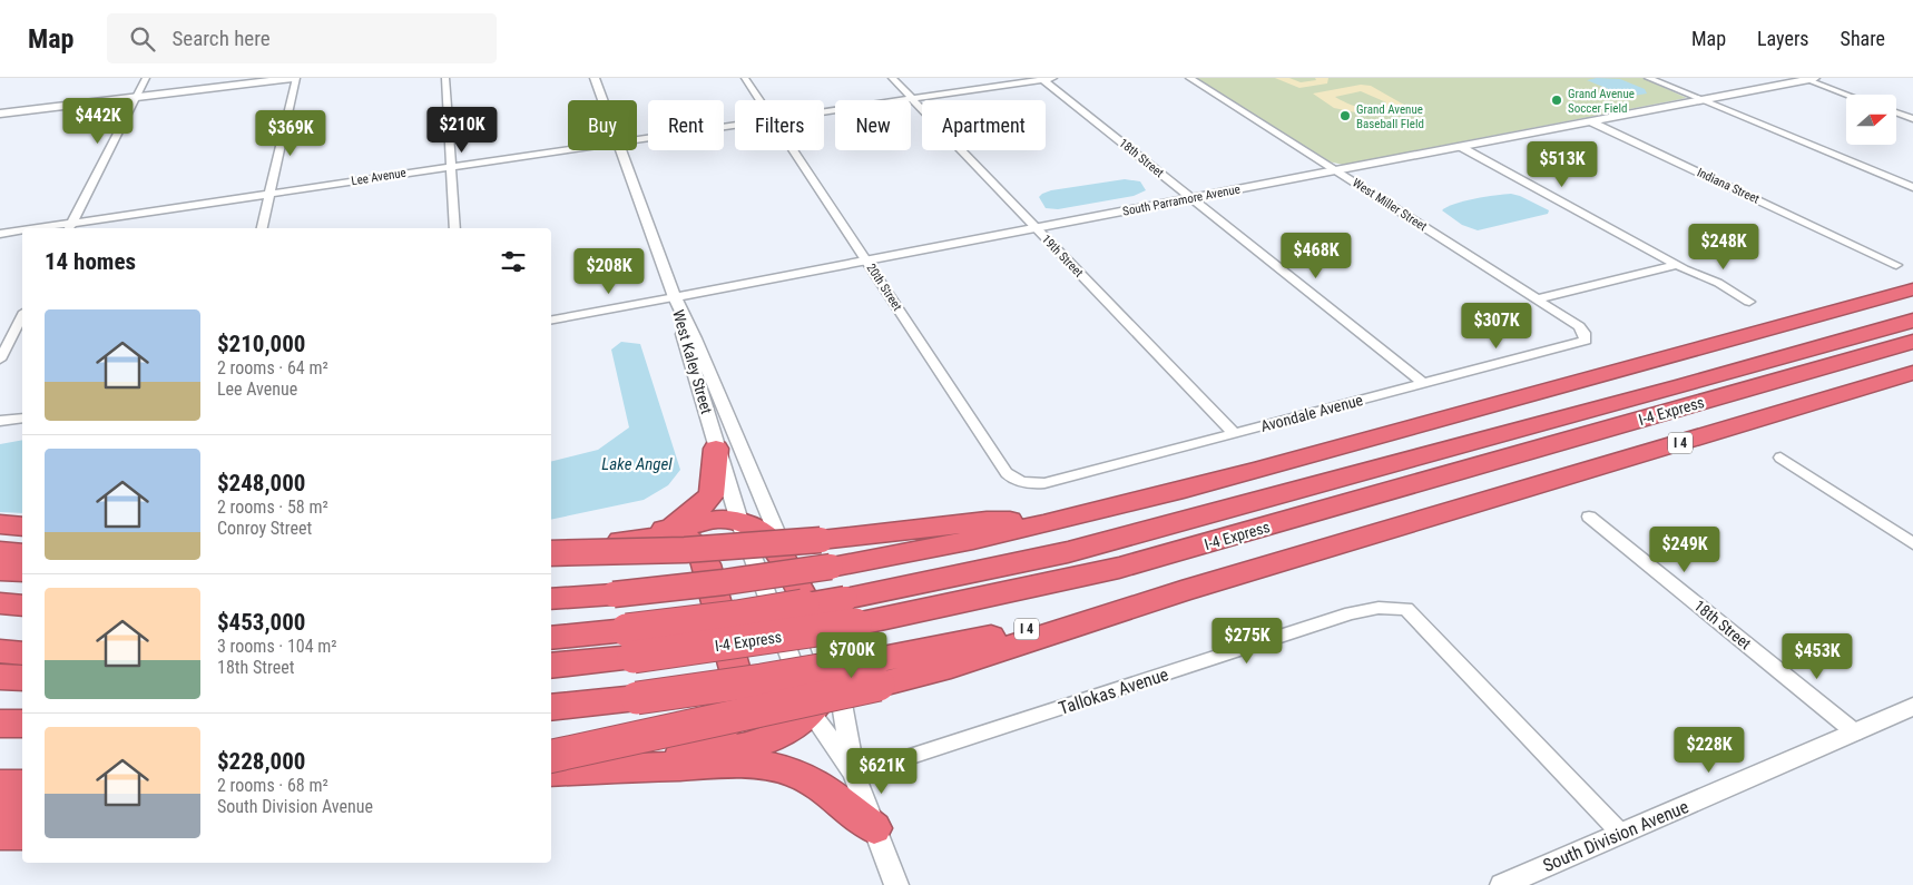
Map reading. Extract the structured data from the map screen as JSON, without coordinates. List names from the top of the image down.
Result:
{
  "streets": {
    "highway": ["I-4 Express", "I 4"],
    "street": [
      "18th Street",
      "Lee Avenue",
      "Indiana Street",
      "South Parramore Avenue",
      "West Miller Street",
      "19th Street",
      "20th Street",
      "West Kaley Street",
      "Avondale Avenue",
      "Tallokas Avenue",
      "South Division Avenue"
    ]
  },
  "crossings": [
    ["18th Street", "Lee Avenue"],
    ["18th Street", "South Parramore Avenue"],
    ["18th Street", "Avondale Avenue"],
    ["18th Street", "South Division Avenue"],
    ["Lee Avenue", "19th Street"],
    ["Indiana Street", "South Parramore Avenue"],
    ["South Parramore Avenue", "West Miller Street"],
    ["South Parramore Avenue", "19th Street"],
    ["South Parramore Avenue", "20th Street"],
    ["South Parramore Avenue", "West Kaley Street"],
    ["West Miller Street", "Avondale Avenue"],
    ["19th Street", "Avondale Avenue"],
    ["20th Street", "Avondale Avenue"],
    ["West Kaley Street", "Tallokas Avenue"],
    ["Tallokas Avenue", "South Division Avenue"]
  ],
  "water": ["Lake Angel"],
  "places": ["Grand Avenue Soccer Field", "Grand Avenue Baseball FIeld"],
  "north": "right",
  "page": {
    "header": "Map",
    "search": "Search here",
    "nav": ["Map", "Layers", "Share"],
    "price": [
      "$442K",
      "$210K",
      "$369K",
      "$513K",
      "$248K",
      "$468K",
      "$208K",
      "$307K",
      "$249K",
      "$275K",
      "$700K",
      "$453K",
      "$228K",
      "$621K"
    ],
    "chip": [
      "Buy",
      "Rent",
      "Filters",
      "New",
      "Apartment"
    ],
    "heading": "14 homes",
    "list": [
      {
        "name": "$210,000",
        "note": "2 rooms · 64 m² · Lee Avenue"
      },
      {
        "name": "$248,000",
        "note": "2 rooms · 58 m² · Conroy Street"
      },
      {
        "name": "$453,000",
        "note": "3 rooms · 104 m² · 18th Street"
      },
      {
        "name": "$228,000",
        "note": "2 rooms · 68 m² · South Division Avenue"
      }
    ]
  }
}
